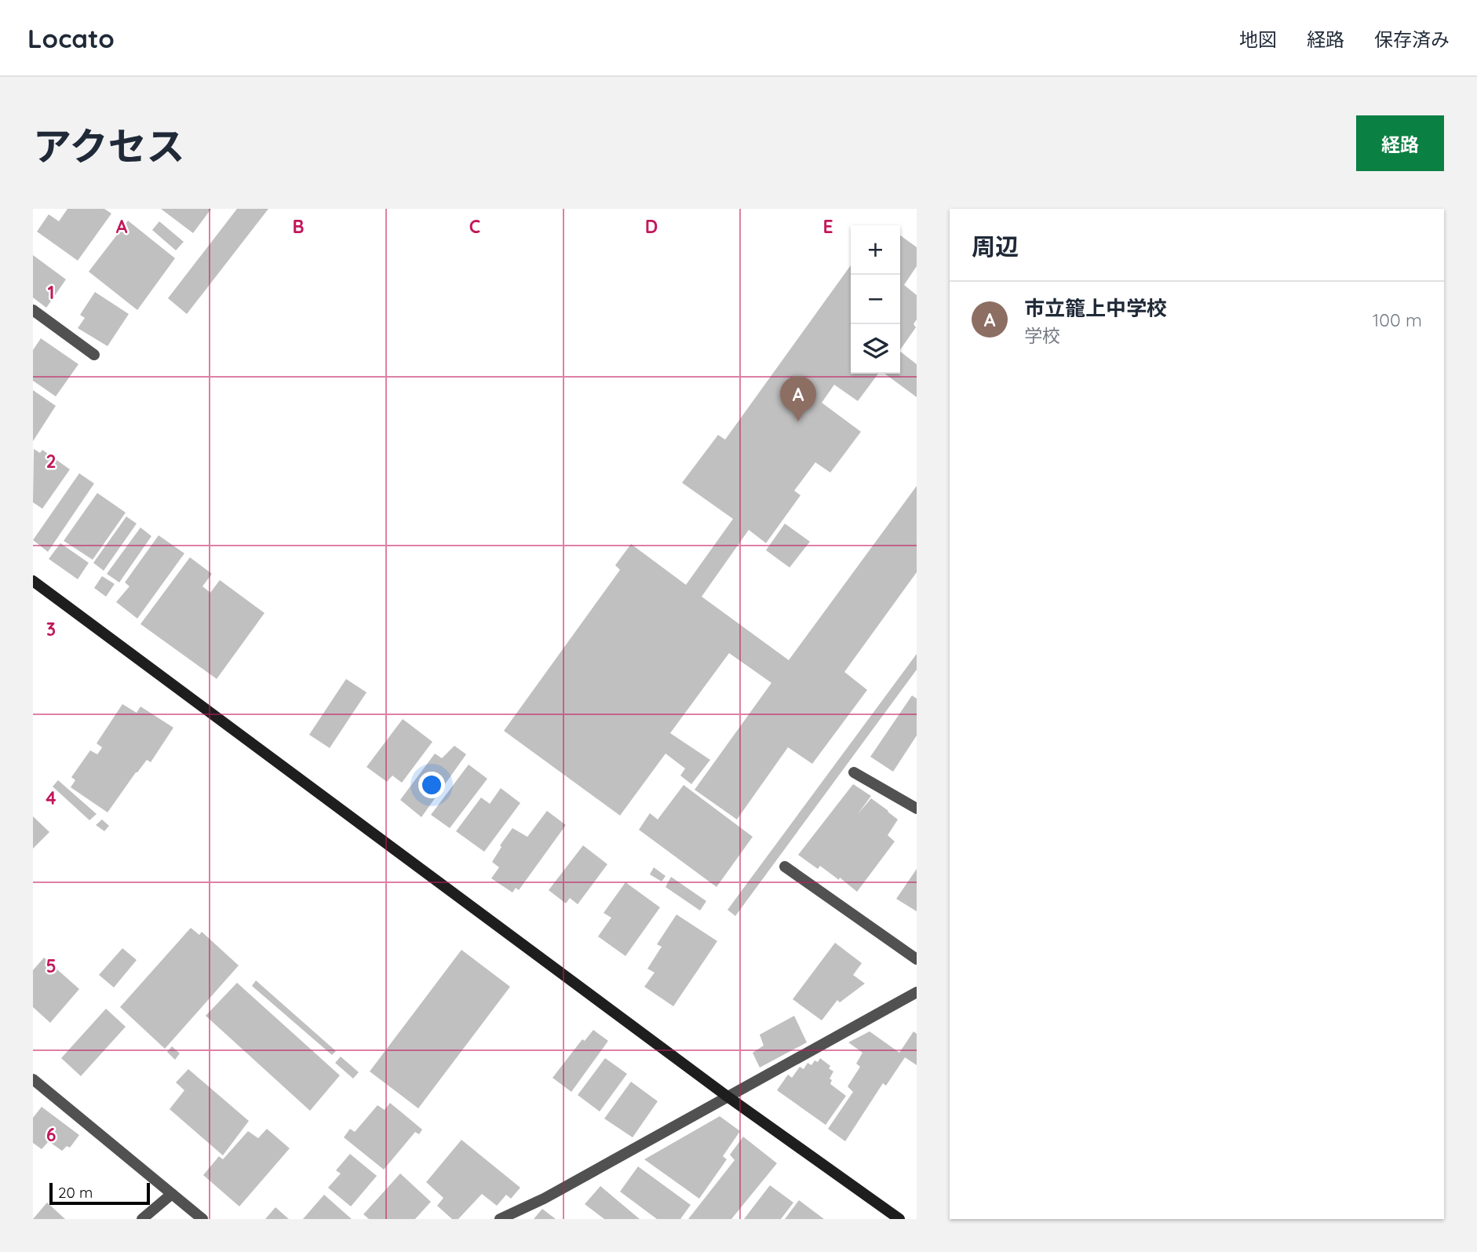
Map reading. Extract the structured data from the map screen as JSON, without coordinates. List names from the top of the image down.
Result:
{
  "scale_bar": "20 m",
  "page": {
    "header": "Locato",
    "nav": ["地図", "経路", "保存済み"],
    "title": "アクセス",
    "buttons": "経路",
    "heading": "周辺",
    "map_buttons": ["+", "−"],
    "list": [
      {
        "mark": "A",
        "name": "市立籠上中学校",
        "note": "学校",
        "value": "100 m"
      }
    ],
    "pins": "A",
    "scale": "20 m"
  },
  "grid": {
    "columns": [
      "A",
      "B",
      "C",
      "D",
      "E"
    ],
    "rows": [
      "1",
      "2",
      "3",
      "4",
      "5",
      "6"
    ]
  }
}
